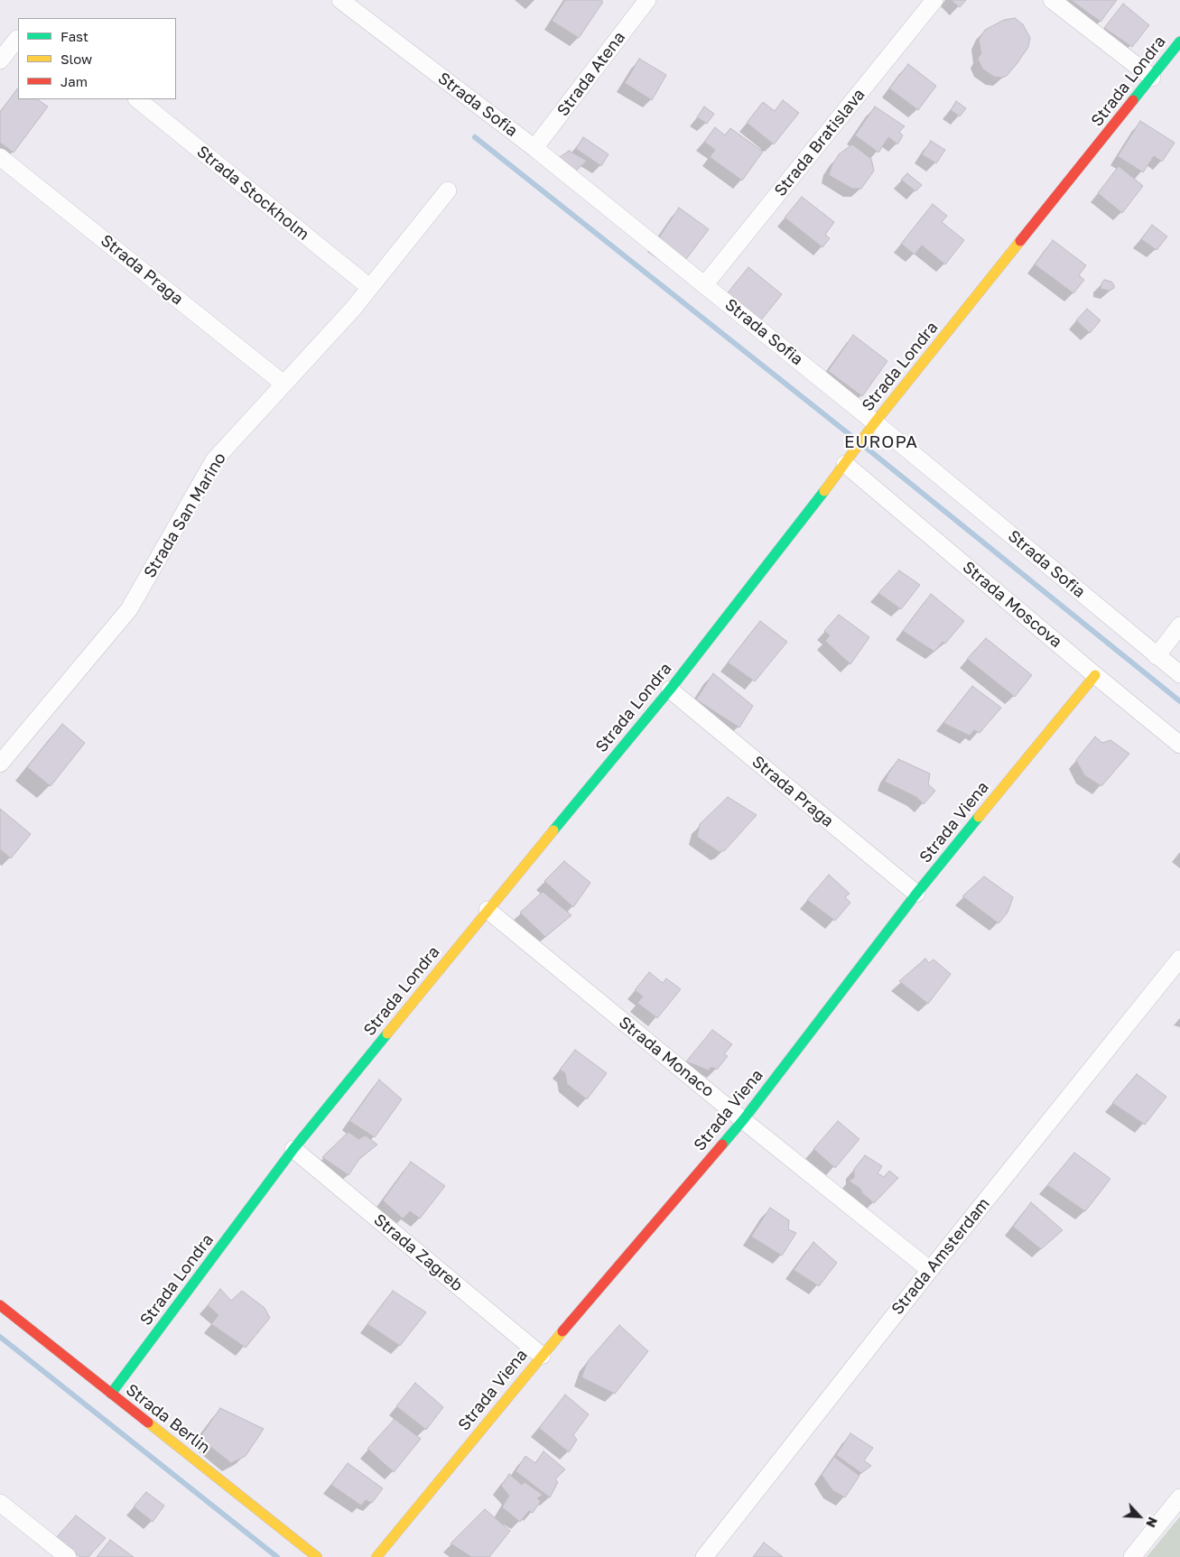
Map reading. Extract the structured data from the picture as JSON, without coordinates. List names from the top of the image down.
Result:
{
  "streets": {
    "street": [
      "Strada Atena",
      "Strada Londra",
      "Strada Sofia",
      "Strada Bratislava",
      "Strada Stockholm",
      "Strada Praga",
      "Strada San Marino",
      "Strada Moscova",
      "Strada Viena",
      "Strada Monaco",
      "Strada Zagreb",
      "Strada Amsterdam",
      "Strada Berlin"
    ]
  },
  "crossings": [
    ["Strada Atena", "Strada Sofia"],
    ["Strada Londra", "Strada Sofia"],
    ["Strada Londra", "Strada Praga"],
    ["Strada Londra", "Strada Moscova"],
    ["Strada Londra", "Strada Monaco"],
    ["Strada Londra", "Strada Zagreb"],
    ["Strada Londra", "Strada Berlin"],
    ["Strada Sofia", "Strada Bratislava"],
    ["Strada Stockholm", "Strada San Marino"],
    ["Strada Praga", "Strada San Marino"],
    ["Strada Praga", "Strada Viena"],
    ["Strada Moscova", "Strada Viena"],
    ["Strada Viena", "Strada Monaco"],
    ["Strada Viena", "Strada Zagreb"],
    ["Strada Monaco", "Strada Amsterdam"]
  ],
  "districts": ["EUROPA"],
  "legend": ["Fast", "Slow", "Jam"],
  "north": "bottom right"
}
